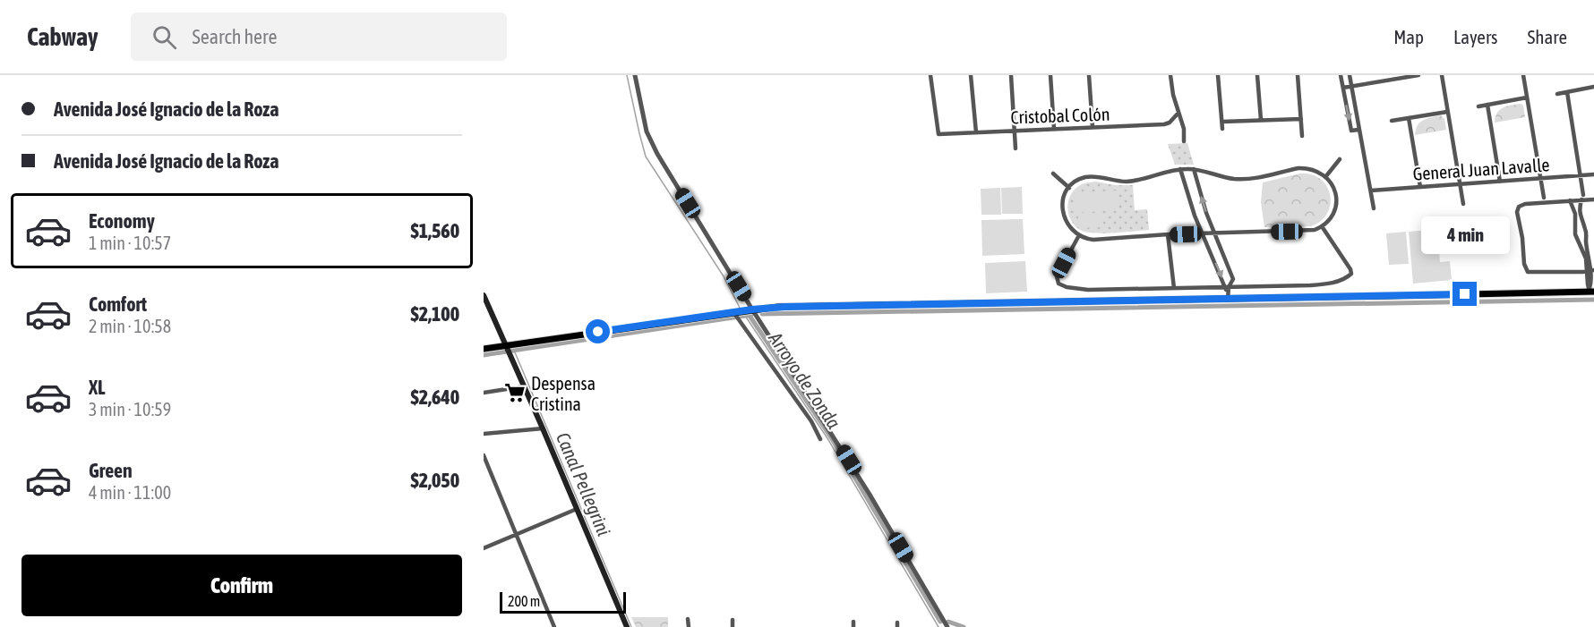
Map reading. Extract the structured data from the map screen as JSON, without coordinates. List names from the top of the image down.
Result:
{
  "streets": {
    "street": ["Cristobal Colón", "General Juan Lavalle"]
  },
  "water": ["Arroyo de Zonda", "Canal Pellegrini"],
  "places": {
    "supermarket": ["Despensa Cristina"]
  },
  "scale_bar": "200 m",
  "page": {
    "header": "Cabway",
    "search": "Search here",
    "nav": ["Map", "Layers", "Share"],
    "banner": ["Avenida José Ignacio de la Roza", "Avenida José Ignacio de la Roza"],
    "list": [
      {
        "name": "Economy",
        "note": "1 min · 10:57",
        "value": "$1,560"
      },
      {
        "name": "Comfort",
        "note": "2 min · 10:58",
        "value": "$2,100"
      },
      {
        "name": "XL",
        "note": "3 min · 10:59",
        "value": "$2,640"
      },
      {
        "name": "Green",
        "note": "4 min · 11:00",
        "value": "$2,050"
      }
    ],
    "bubble": "4 min",
    "buttons": "Confirm",
    "scale": "200 m"
  }
}
